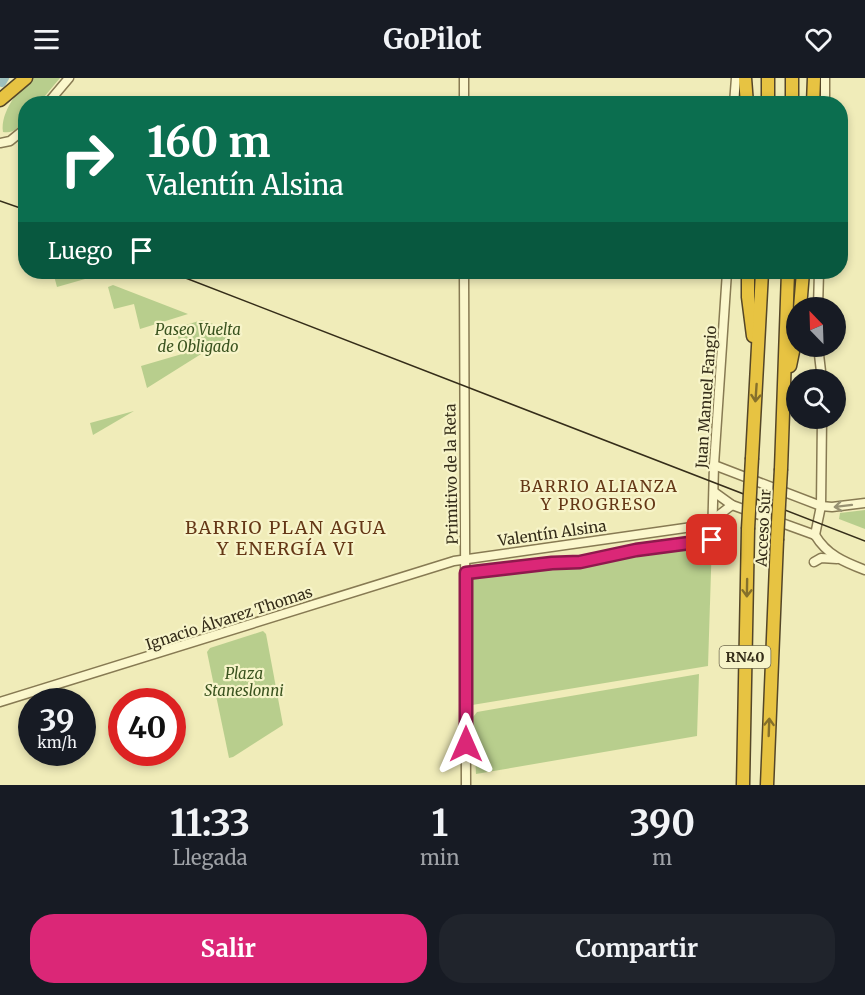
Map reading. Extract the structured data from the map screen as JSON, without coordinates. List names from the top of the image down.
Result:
{
  "streets": {
    "highway": ["Acceso Sur", "RN40"],
    "street": [
      "Juan Manuel Fangio",
      "Primitivo de la Reta",
      "Valentín Alsina",
      "Ignacio Álvarez Thomas"
    ]
  },
  "crossings": [
    ["Juan Manuel Fangio", "Valentín Alsina"],
    ["Primitivo de la Reta", "Valentín Alsina"],
    ["Primitivo de la Reta", "Ignacio Álvarez Thomas"],
    ["Valentín Alsina", "Ignacio Álvarez Thomas"]
  ],
  "districts": ["BARRIO ALIANZA Y PROGRESO", "BARRIO PLAN AGUA Y ENERGÍA VI"],
  "parks": ["Paseo Vuelta de Obligado", "Plaza Staneslonni"],
  "north": "top left",
  "page": {
    "header": "GoPilot",
    "turn": ["160 m", "Valentín Alsina"],
    "then": "Luego",
    "speed": "39 km/h",
    "limit": "40",
    "eta": [
      "11:33",
      "Llegada",
      "1",
      "min",
      "390",
      "m"
    ],
    "buttons": ["Salir", "Compartir"]
  }
}
